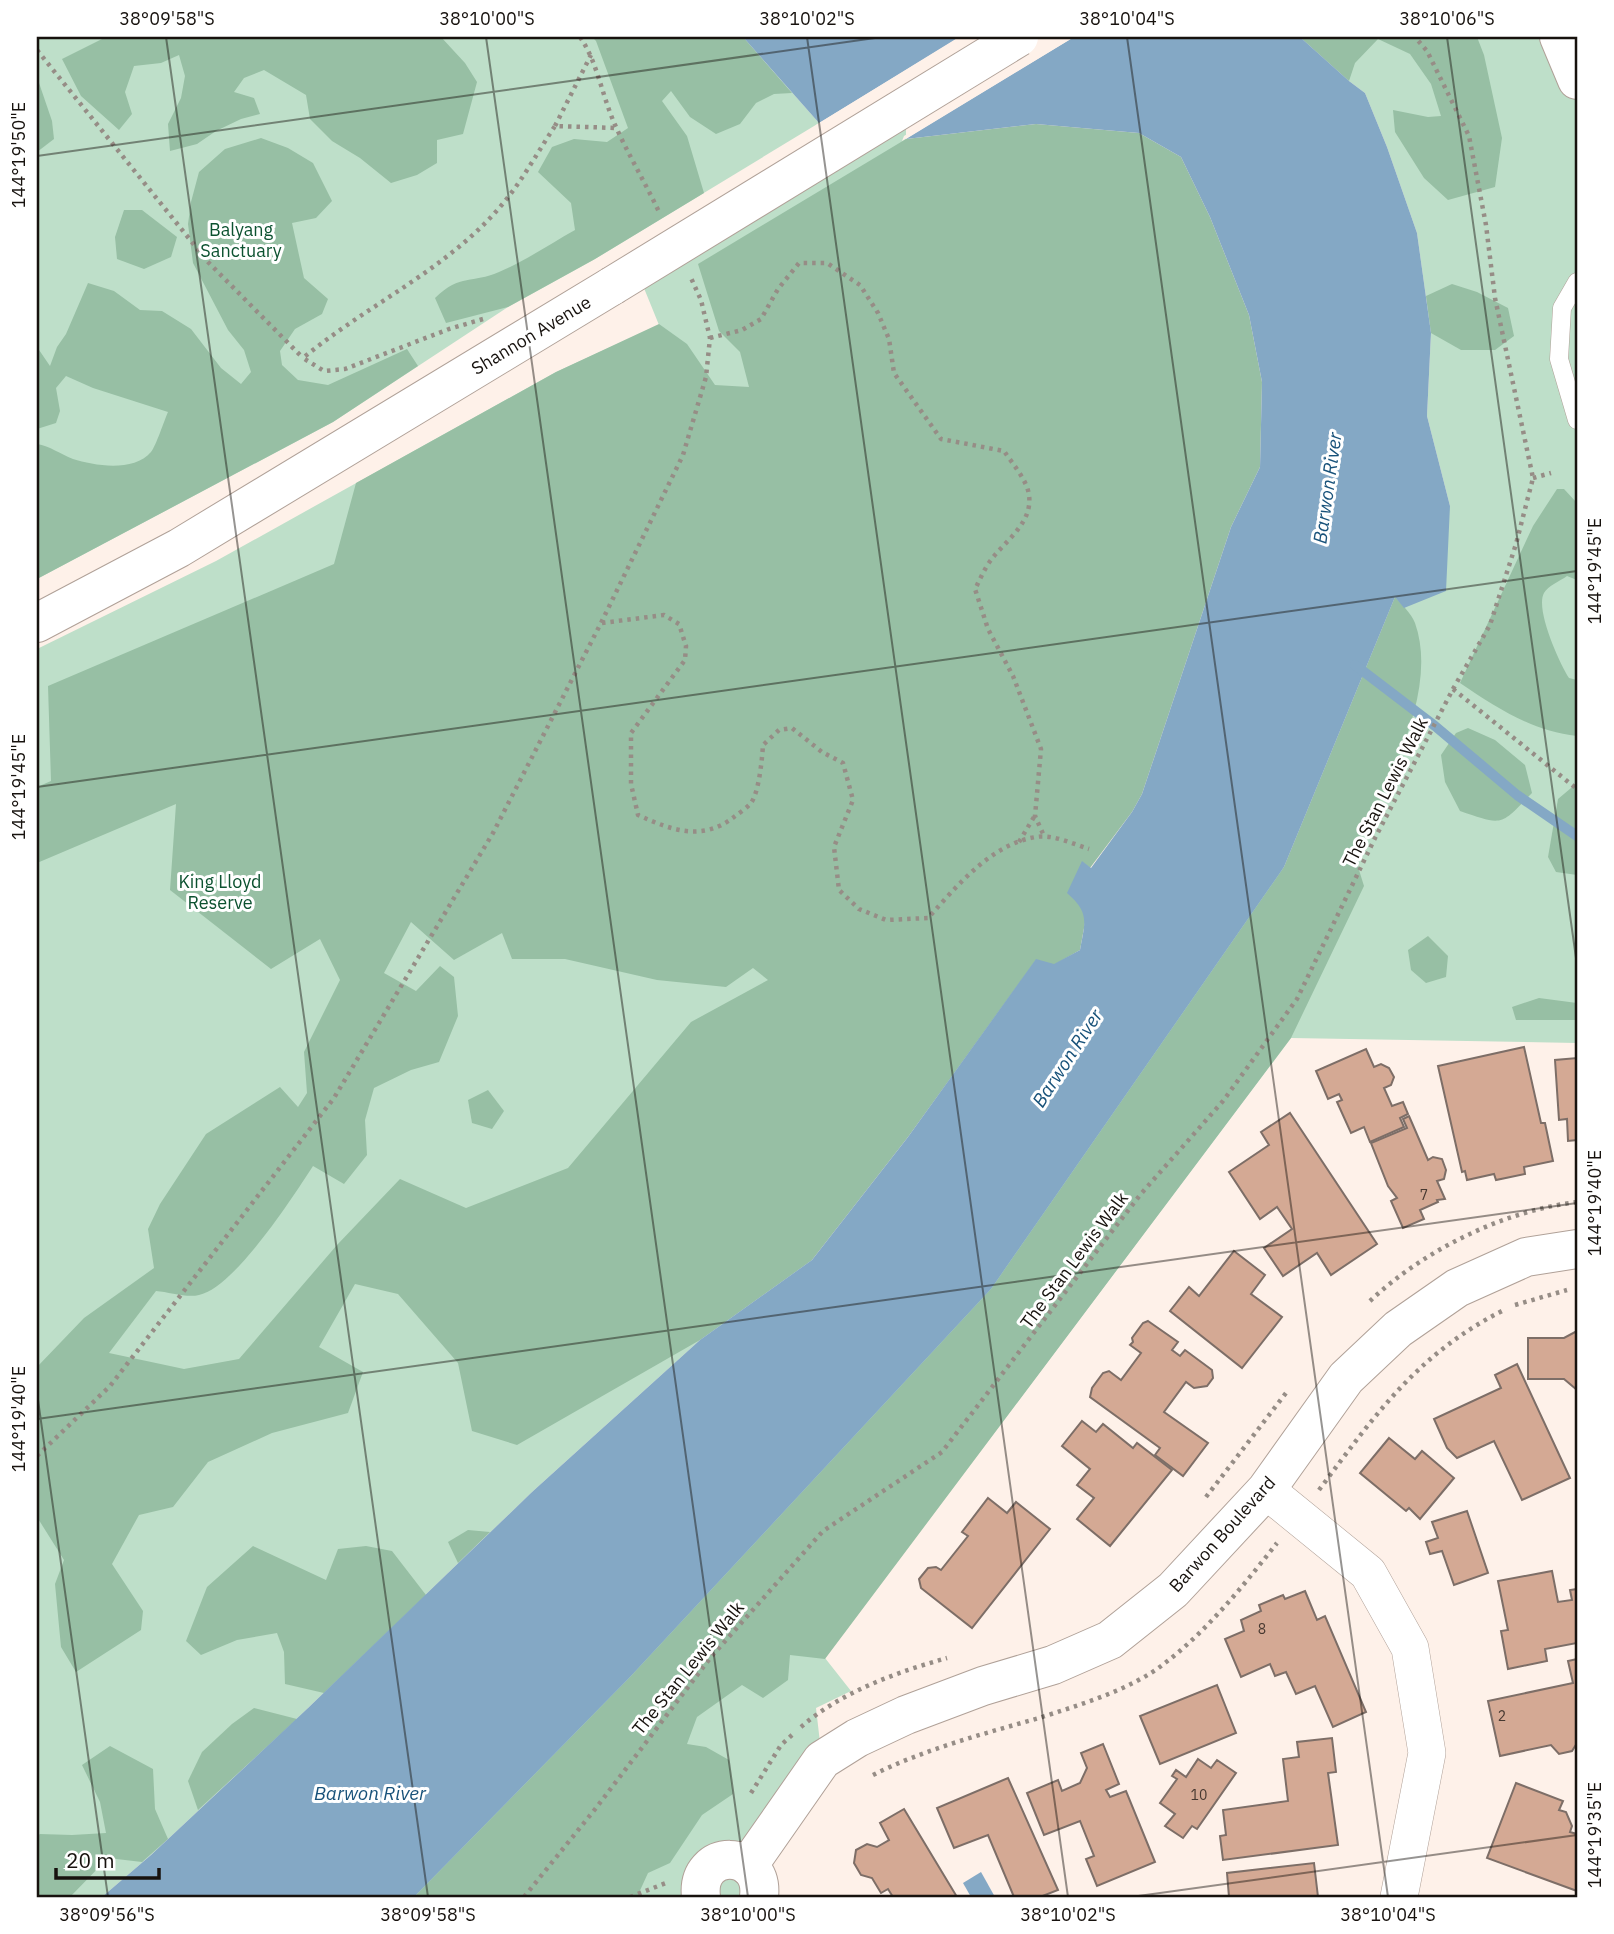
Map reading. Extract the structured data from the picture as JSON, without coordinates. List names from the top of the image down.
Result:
{
  "streets": {
    "main road": ["Shannon Avenue", "Barwon Boulevard"],
    "path": ["The Stan Lewis Walk"]
  },
  "water": ["Barwon River"],
  "parks": ["Balyang Sanctuary", "King Lloyd Reserve"],
  "house_numbers": [
    "7",
    "8",
    "2",
    "10"
  ],
  "scale_bar": "20 m",
  "coordinates": [
    "38°09'58\"S",
    "38°10'00\"S",
    "38°10'02\"S",
    "38°10'04\"S",
    "38°10'06\"S",
    "144°19'50\"E",
    "144°19'45\"E",
    "144°19'40\"E",
    "144°19'35\"E",
    "38°09'56\"S"
  ]
}
